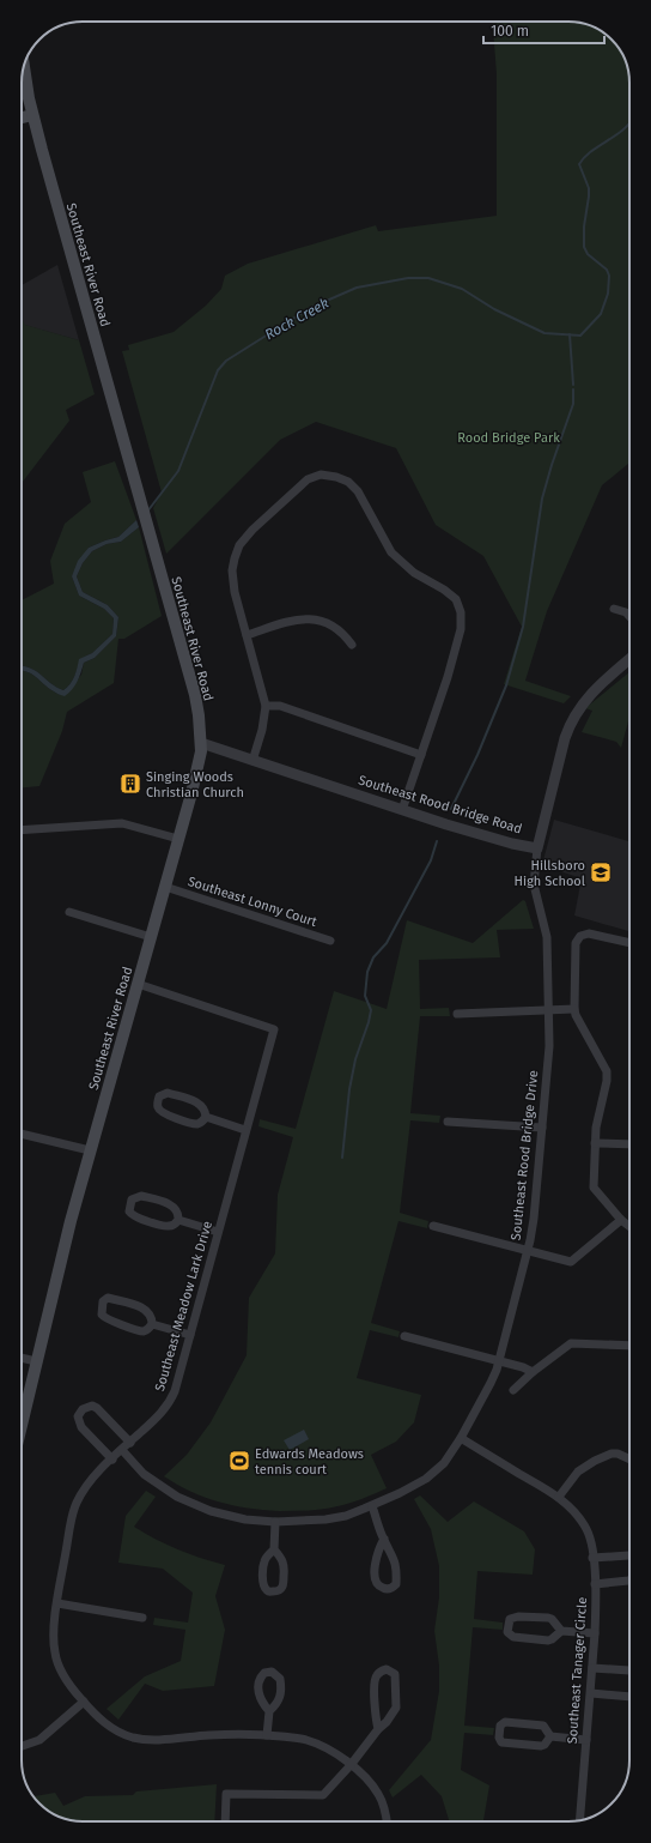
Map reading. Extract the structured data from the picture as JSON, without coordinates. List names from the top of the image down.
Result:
{
  "streets": {
    "main road": ["Southeast River Road"],
    "street": [
      "Southeast Rood Bridge Road",
      "Southeast Lonny Court",
      "Southeast Rood Bridge Drive",
      "Southeast Meadow Lark Drive",
      "Southeast Tanager Circle"
    ]
  },
  "crossings": [
    ["Southeast River Road", "Southeast Rood Bridge Road"],
    ["Southeast River Road", "Southeast Lonny Court"],
    ["Southeast River Road", "Southeast Meadow Lark Drive"],
    ["Southeast Rood Bridge Road", "Southeast Rood Bridge Drive"],
    ["Southeast Rood Bridge Drive", "Southeast Meadow Lark Drive"],
    ["Southeast Rood Bridge Drive", "Southeast Tanager Circle"]
  ],
  "water": ["Rock Creek"],
  "parks": ["Rood Bridge Park"],
  "places": {
    "building": ["Singing Woods Christian Church"],
    "school or university": ["Hillsboro High School"],
    "sports": ["Edwards Meadows tennis court"]
  },
  "scale_bar": "100 m"
}
